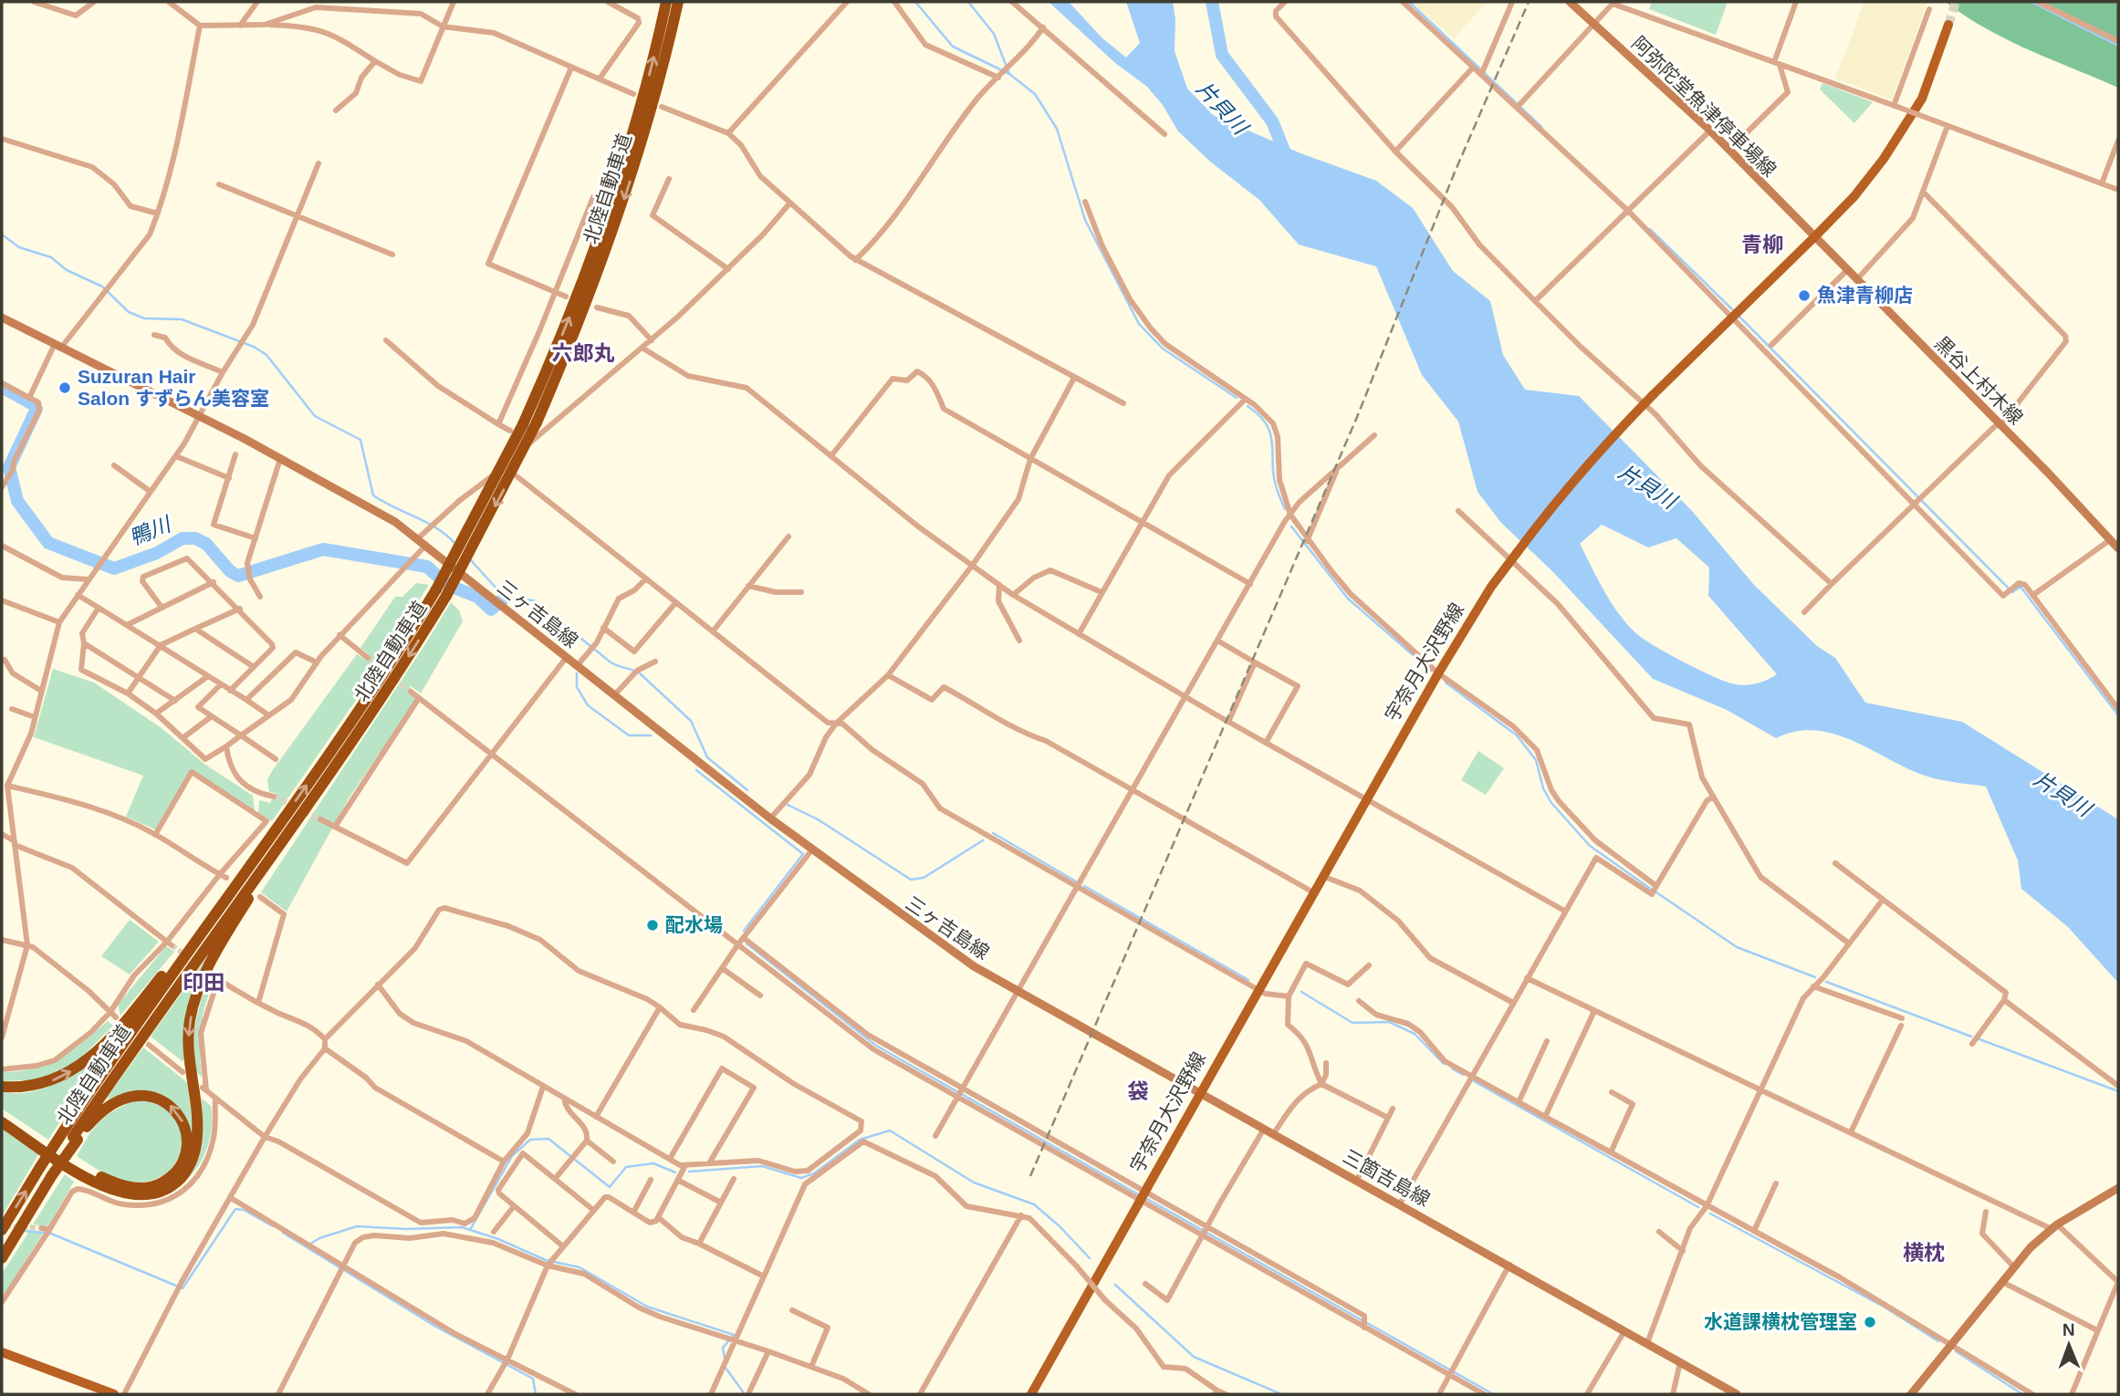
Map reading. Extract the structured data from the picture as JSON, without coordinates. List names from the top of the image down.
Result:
{
  "streets": {
    "highway": ["北陸自動車道"],
    "main road": [
      "阿弥陀堂魚津停車場線",
      "黒谷上村木線",
      "三ヶ吉島線",
      "宇奈月大沢野線",
      "三箇吉島線"
    ]
  },
  "crossings": [
    ["阿弥陀堂魚津停車場線", "黒谷上村木線"],
    ["阿弥陀堂魚津停車場線", "宇奈月大沢野線"],
    ["黒谷上村木線", "宇奈月大沢野線"],
    ["三ヶ吉島線", "三箇吉島線"],
    ["宇奈月大沢野線", "三箇吉島線"]
  ],
  "districts": [
    "青柳",
    "六郎丸",
    "印田",
    "袋",
    "横枕"
  ],
  "water": ["片貝川", "鴨川"],
  "places": [
    "魚津青柳店",
    "Suzuran Hair Salon すずらん美容室",
    "配水場",
    "水道課横枕管理室"
  ],
  "north": "top"
}
